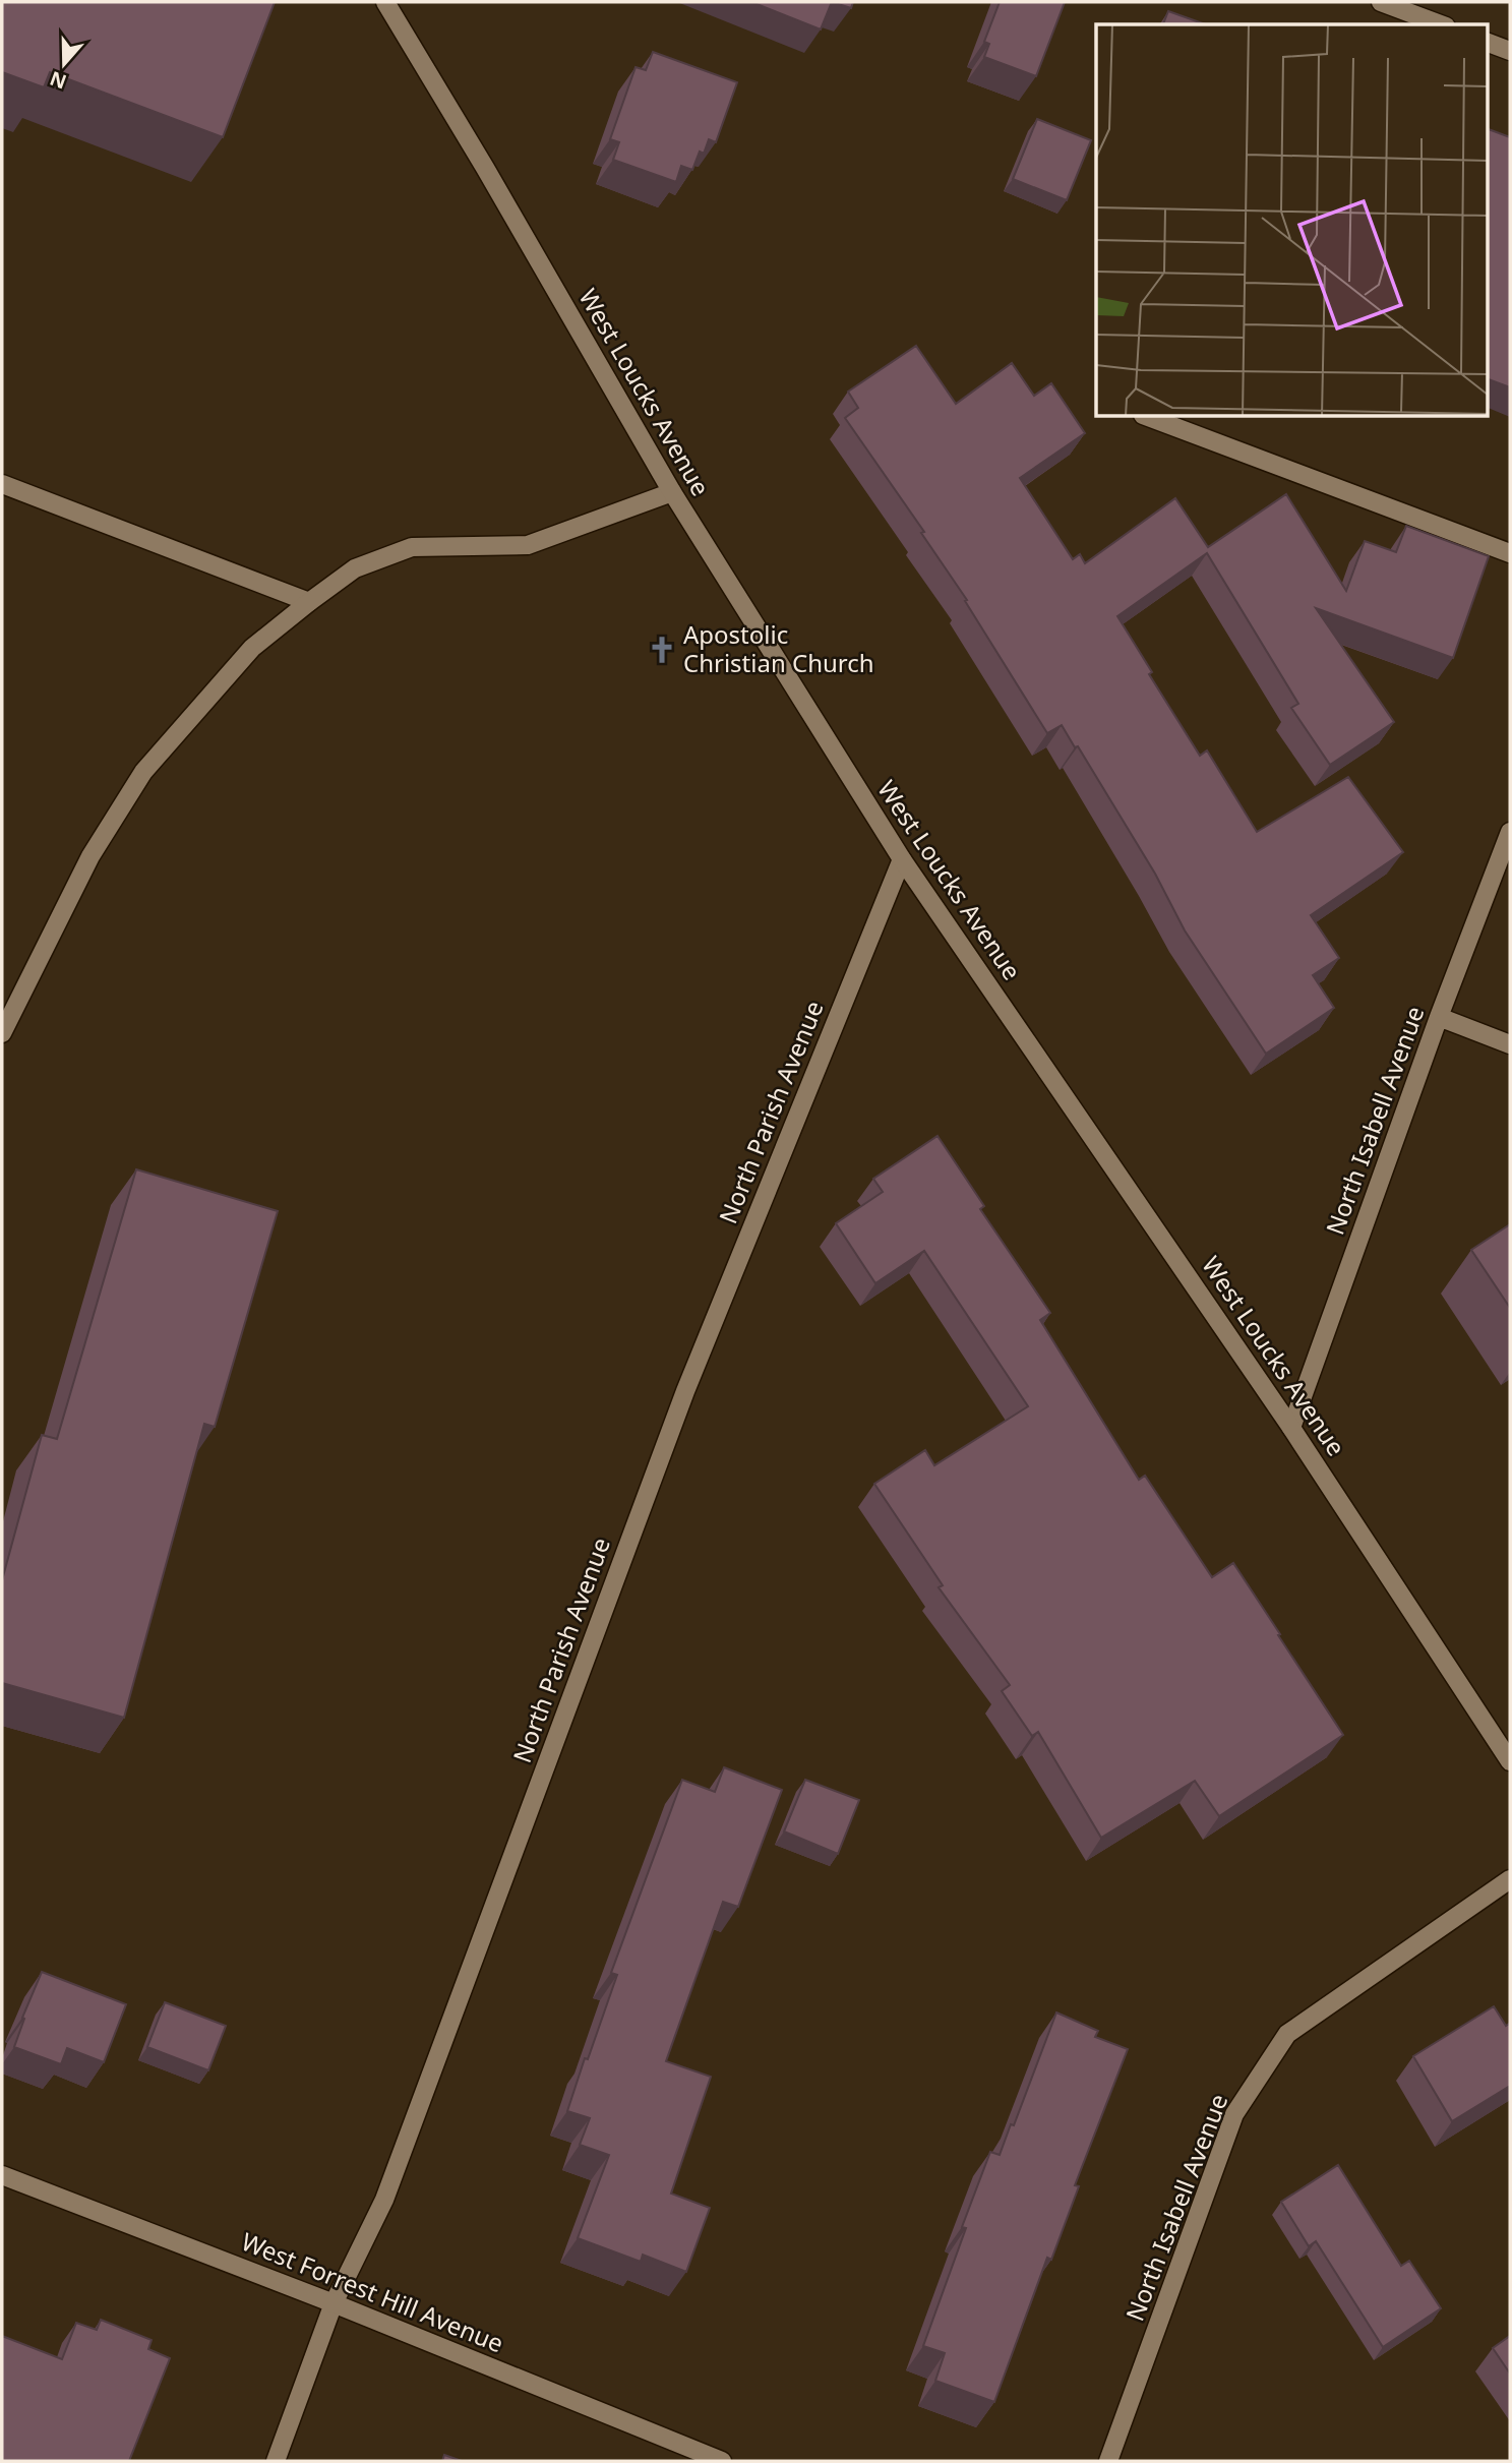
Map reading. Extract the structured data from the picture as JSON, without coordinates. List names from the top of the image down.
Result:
{
  "streets": {
    "street": [
      "West Loucks Avenue",
      "North Parish Avenue",
      "North Isabell Avenue",
      "West Forrest Hill Avenue"
    ]
  },
  "crossings": [
    ["West Loucks Avenue", "North Parish Avenue"],
    ["West Loucks Avenue", "North Isabell Avenue"],
    ["North Parish Avenue", "West Forrest Hill Avenue"]
  ],
  "places": {
    "church": ["Apostolic Christian Church"]
  },
  "north": "bottom"
}
